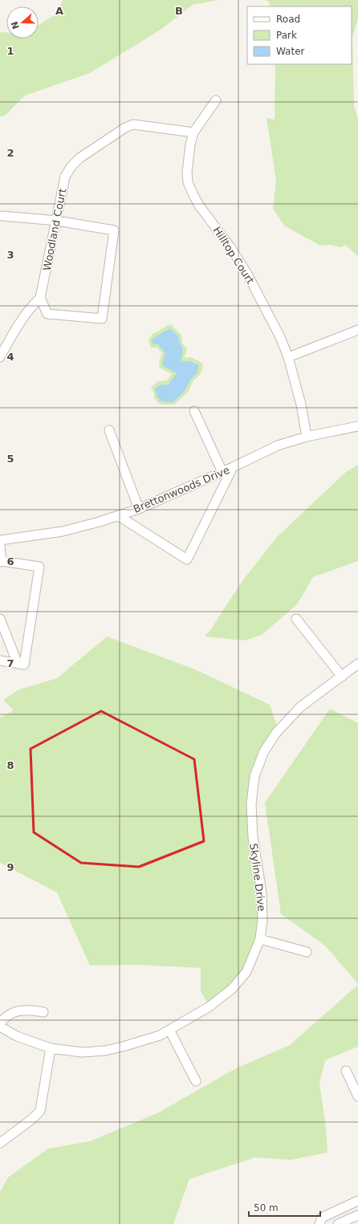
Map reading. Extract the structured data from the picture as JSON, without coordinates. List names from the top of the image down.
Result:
{
  "streets": {
    "street": [
      "Woodland Court",
      "Hilltop Court",
      "Brettonwoods Drive",
      "Skyline Drive"
    ]
  },
  "crossings": [
    ["Woodland Court", "Hilltop Court"],
    ["Hilltop Court", "Brettonwoods Drive"]
  ],
  "legend": ["Road", "Park", "Water"],
  "scale_bar": "50 m",
  "north": "left",
  "grid": {
    "columns": ["A", "B"],
    "rows": [
      "1",
      "2",
      "3",
      "4",
      "5",
      "6",
      "7",
      "8",
      "9"
    ]
  }
}
